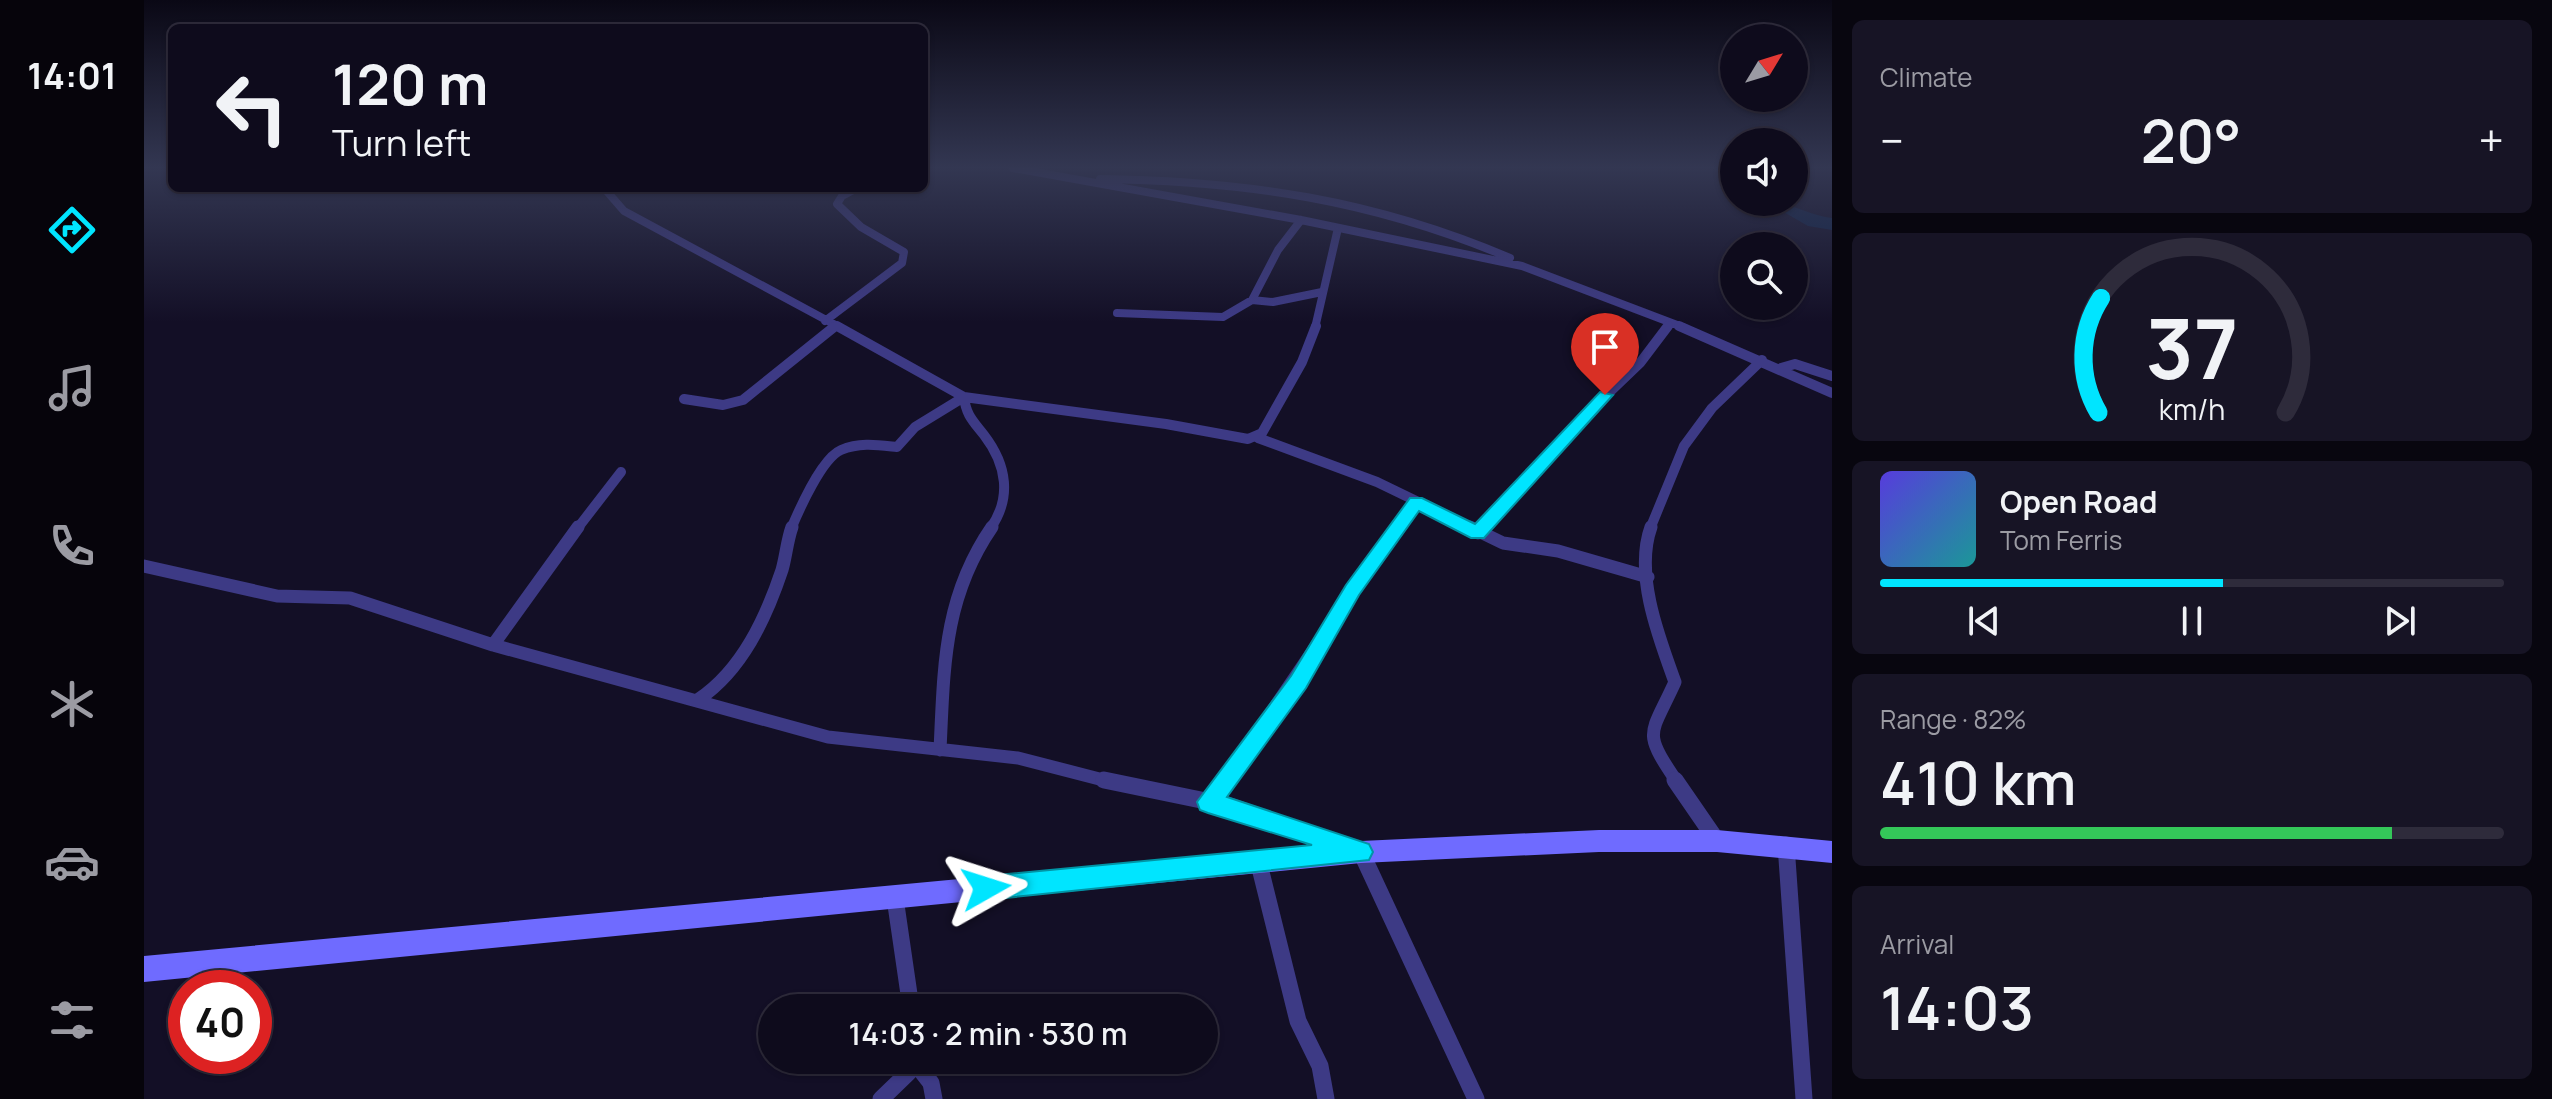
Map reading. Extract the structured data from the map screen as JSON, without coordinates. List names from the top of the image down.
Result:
{
  "north": "top right",
  "page": {
    "tabs": "14:01",
    "tile": [
      "Climate",
      ["Range · 82%", "410 km"],
      ["Arrival", "14:03"]
    ],
    "turn": ["120 m", "Turn left"],
    "heat": ["−", "20°", "+"],
    "song": ["Open Road", "Tom Ferris"],
    "limit": "40",
    "trip": "14:03 · 2 min · 530 m",
    "gauge": ["37", "km/h"]
  }
}
